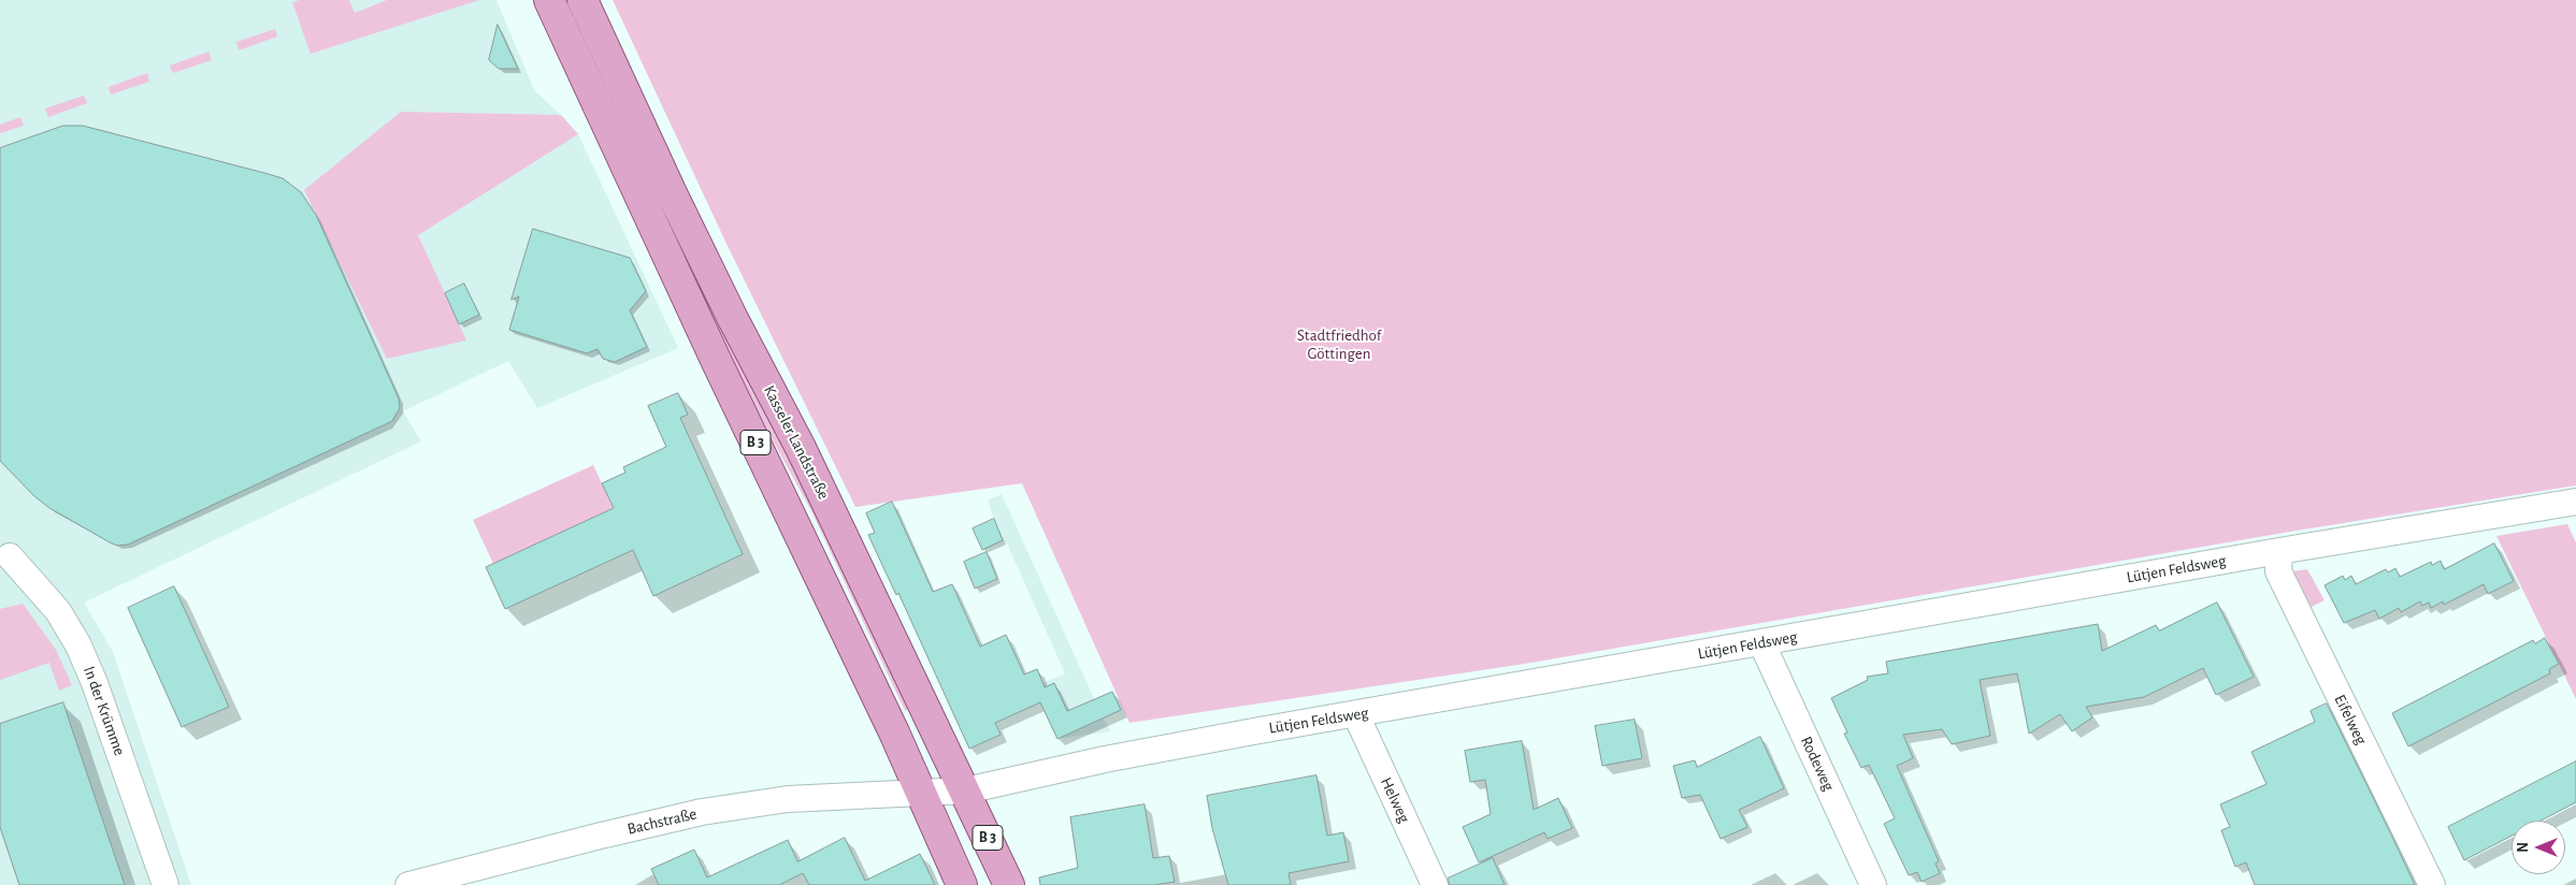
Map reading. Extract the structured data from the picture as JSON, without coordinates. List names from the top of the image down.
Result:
{
  "streets": {
    "main road": ["B 3", "Kasseler Landstraße"],
    "street": [
      "Lütjen Feldsweg",
      "In der Krümme",
      "Eifelweg",
      "Rodeweg",
      "Helweg",
      "Bachstraße"
    ]
  },
  "crossings": [
    ["B 3", "Lütjen Feldsweg"],
    ["B 3", "Bachstraße"],
    ["Kasseler Landstraße", "Lütjen Feldsweg"],
    ["Lütjen Feldsweg", "Eifelweg"],
    ["Lütjen Feldsweg", "Rodeweg"],
    ["Lütjen Feldsweg", "Helweg"],
    ["Lütjen Feldsweg", "Bachstraße"]
  ],
  "parks": ["Stadtfriedhof Göttingen"],
  "north": "left"
}
